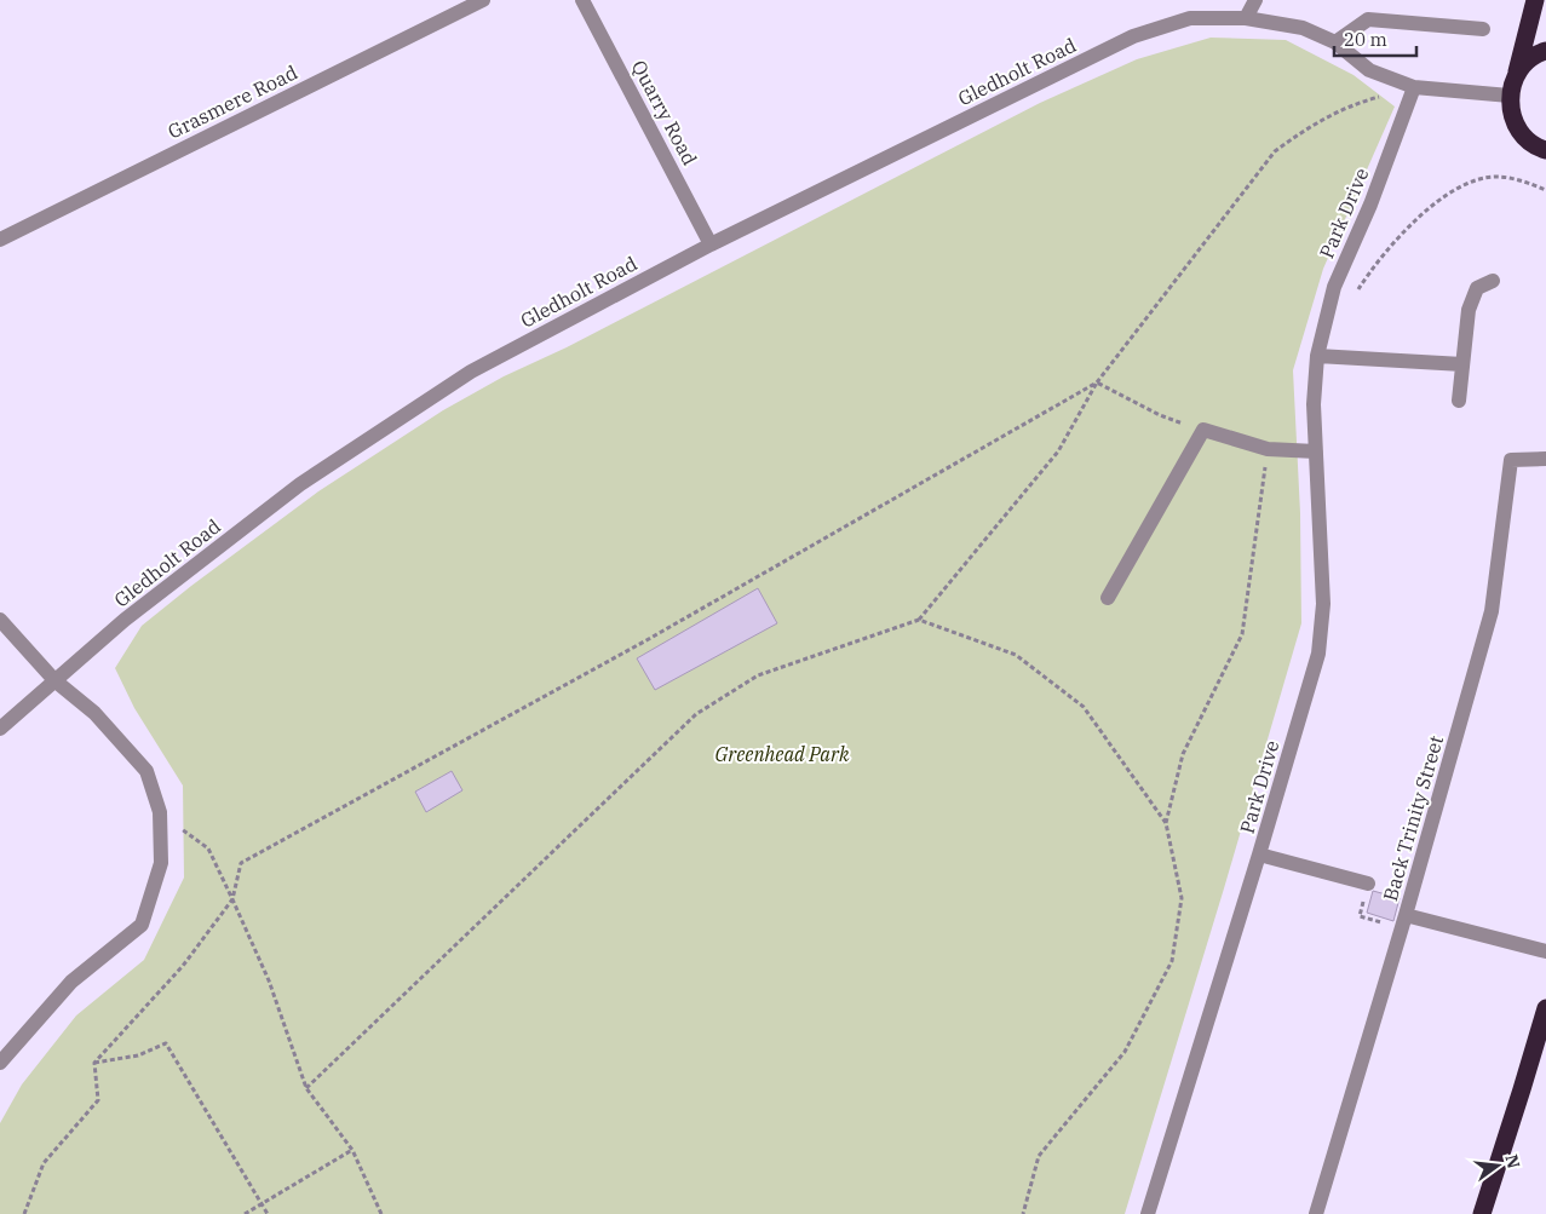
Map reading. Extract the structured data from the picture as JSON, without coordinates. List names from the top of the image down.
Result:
{
  "streets": {
    "street": [
      "Gledholt Road",
      "Grasmere Road",
      "Quarry Road",
      "Park Drive",
      "Back Trinity Street"
    ]
  },
  "crossings": [
    ["Gledholt Road", "Quarry Road"],
    ["Gledholt Road", "Park Drive"]
  ],
  "parks": ["Greenhead Park"],
  "scale_bar": "20 m",
  "north": "right"
}
